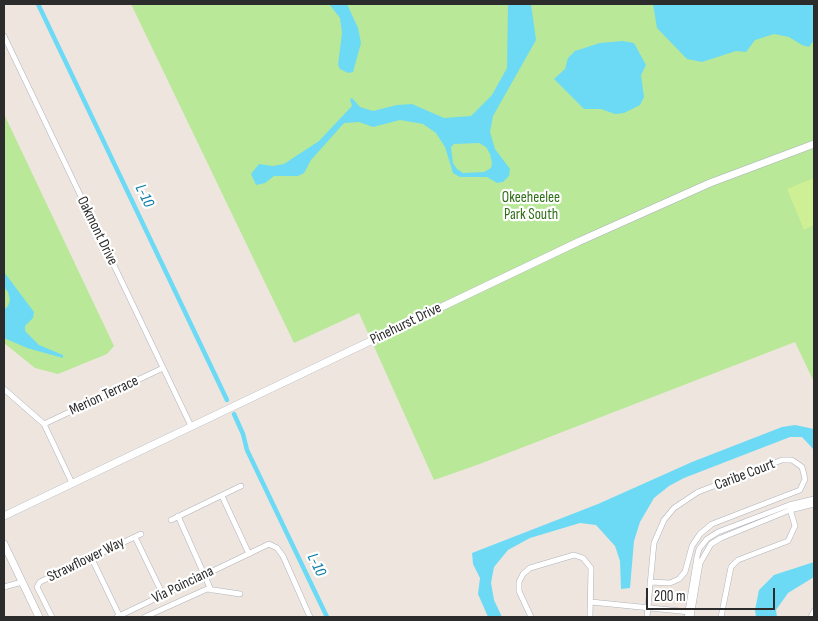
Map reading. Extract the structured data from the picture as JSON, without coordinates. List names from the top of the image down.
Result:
{
  "streets": {
    "street": [
      "Oakmont Drive",
      "Pinehurst Drive",
      "Merion Terrace",
      "Caribe Court",
      "Strawflower Way",
      "Via Poinciana"
    ]
  },
  "crossings": [
    ["Oakmont Drive", "Pinehurst Drive"],
    ["Oakmont Drive", "Merion Terrace"]
  ],
  "water": ["L-10"],
  "parks": ["Okeeheelee Park South"],
  "scale_bar": "200 m"
}
